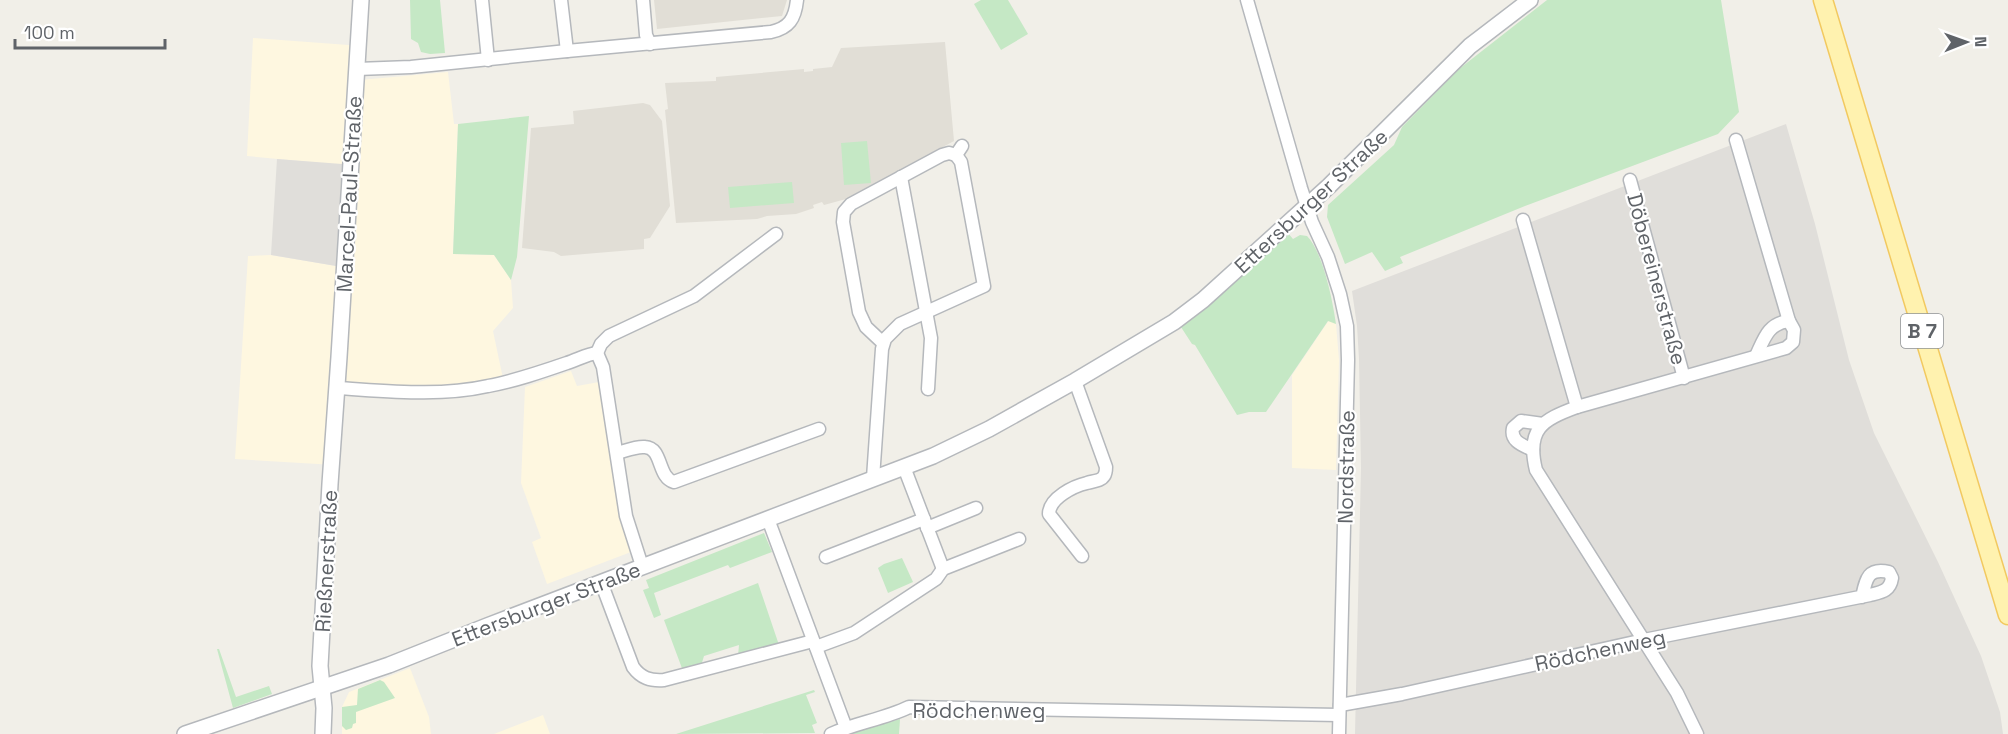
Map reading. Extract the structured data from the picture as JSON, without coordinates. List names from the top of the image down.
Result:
{
  "streets": {
    "main road": ["B 7"],
    "street": [
      "Marcel-Paul-Straße",
      "Ettersburger Straße",
      "Döbereinerstraße",
      "Nordstraße",
      "Rießnerstraße",
      "Rödchenweg"
    ]
  },
  "crossings": [
    ["Marcel-Paul-Straße", "Rießnerstraße"],
    ["Ettersburger Straße", "Nordstraße"],
    ["Ettersburger Straße", "Rießnerstraße"],
    ["Nordstraße", "Rödchenweg"]
  ],
  "scale_bar": "100 m",
  "north": "right"
}
